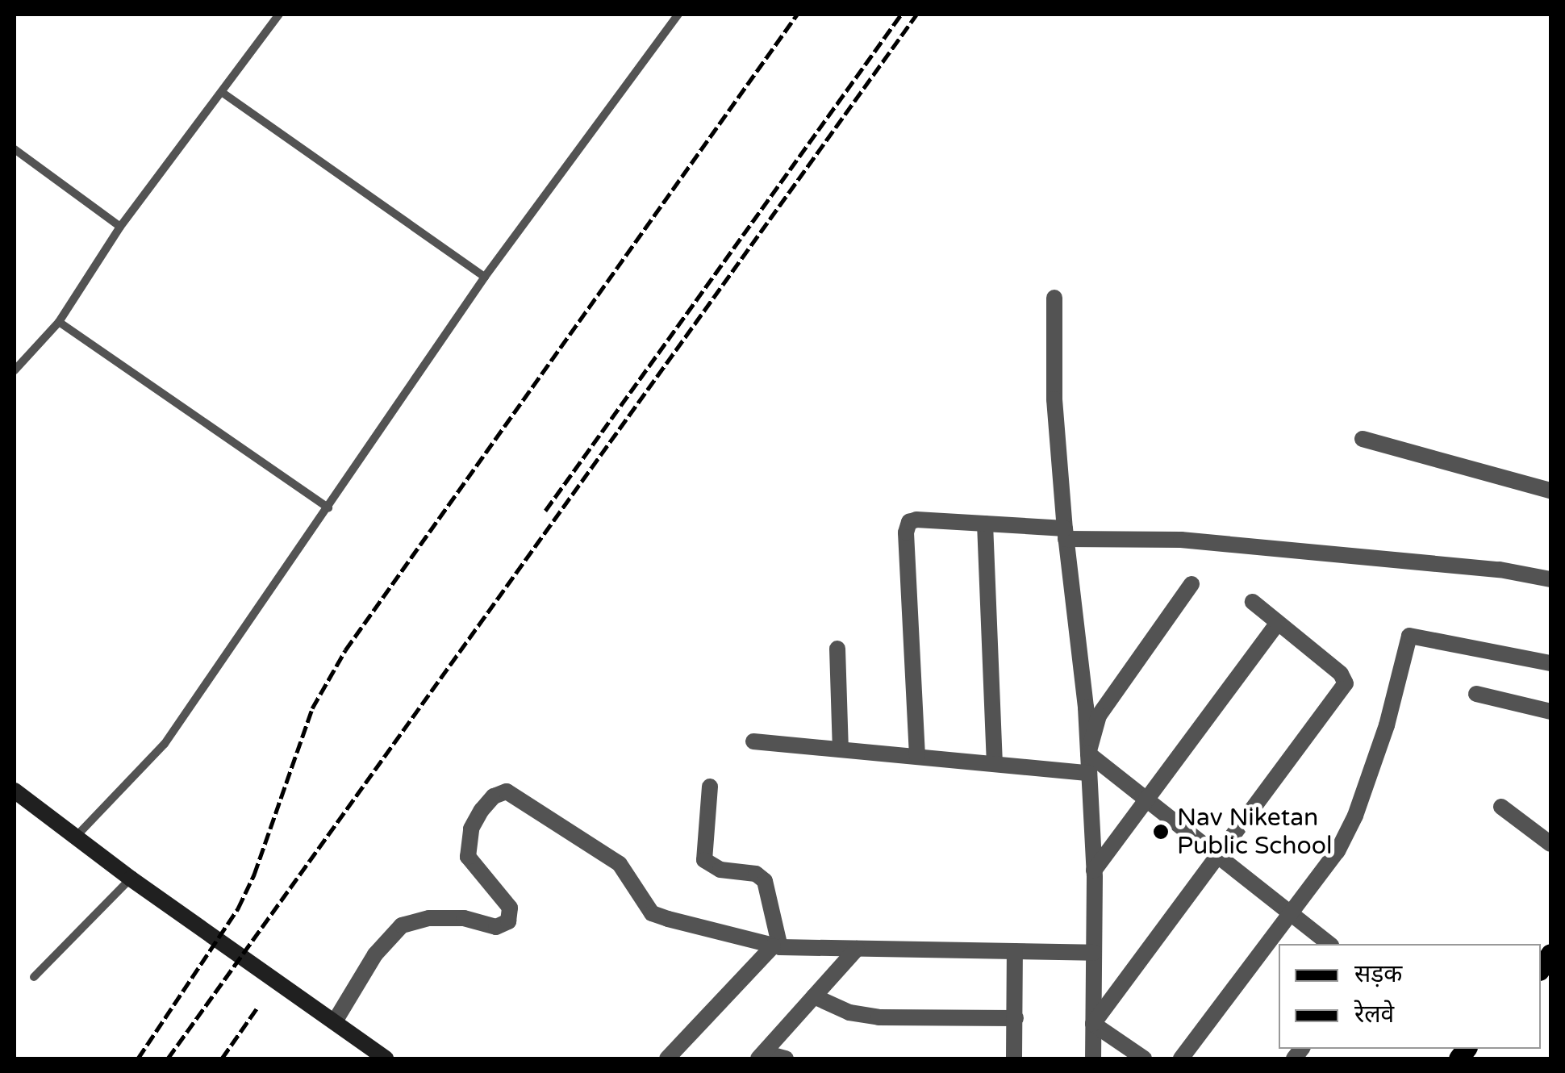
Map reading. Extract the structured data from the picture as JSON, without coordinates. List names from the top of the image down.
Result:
{
  "places": ["Nav Niketan Public School"],
  "legend": ["सड़क", "रेलवे"]
}
